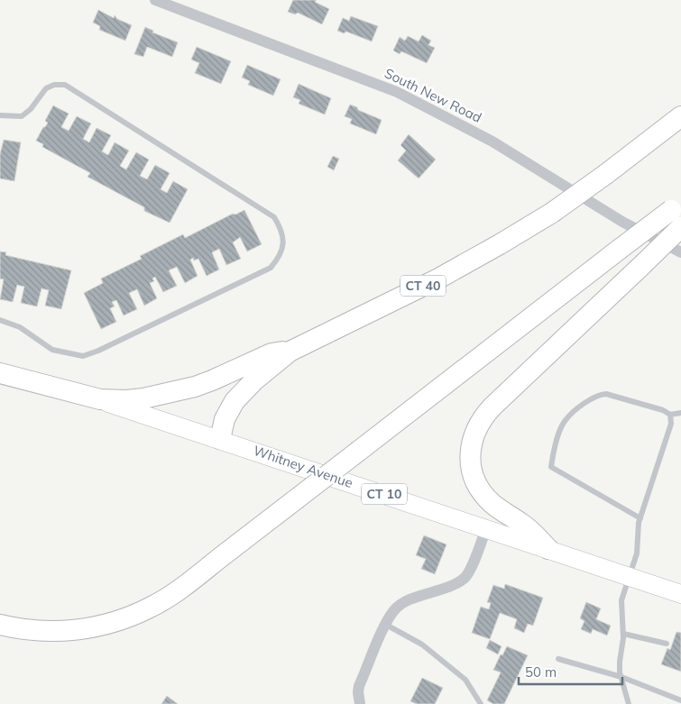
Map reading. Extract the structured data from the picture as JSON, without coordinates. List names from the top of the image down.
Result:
{
  "streets": {
    "highway": ["CT 40", "Whitney Avenue", "CT 10"],
    "street": ["South New Road"]
  },
  "scale_bar": "50 m"
}
